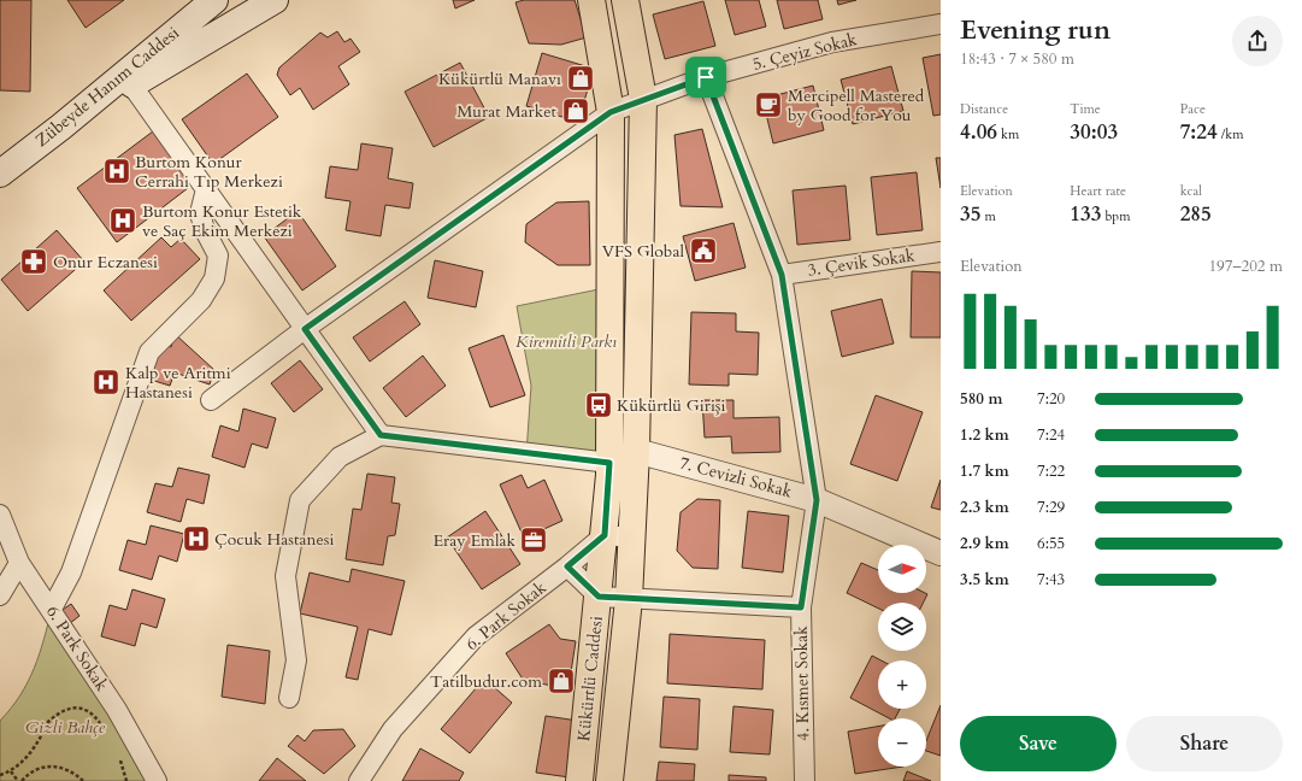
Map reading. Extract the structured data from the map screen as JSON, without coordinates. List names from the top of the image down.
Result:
{
  "streets": {
    "main road": ["Zübeyde Hanım Caddesi", "Kükürtlü Caddesi"],
    "street": [
      "5. Çeyiz Sokak",
      "3. Çevik Sokak",
      "7. Cevizli Sokak",
      "6. Park Sokak",
      "4. Kısmet Sokak"
    ]
  },
  "crossings": [
    ["5. Çeyiz Sokak", "Kükürtlü Caddesi"],
    ["5. Çeyiz Sokak", "4. Kısmet Sokak"],
    ["3. Çevik Sokak", "4. Kısmet Sokak"],
    ["7. Cevizli Sokak", "Kükürtlü Caddesi"],
    ["7. Cevizli Sokak", "4. Kısmet Sokak"],
    ["6. Park Sokak", "Kükürtlü Caddesi"]
  ],
  "parks": ["Kiremitli Parkı", "Gizli Bahçe"],
  "places": {
    "shop": ["Kükürtlü Manavı", "Murat Market", "Tatilbudur.com"],
    "cafe": ["Mercipell Mastered by Good for You"],
    "hospital": [
      "Burtom Konur Cerrahi Tıp Merkezi",
      "Burtom Konur Estetik ve Saç Ekim Merkezi",
      "Kalp ve Aritmi Hastanesi",
      "Çocuk Hastanesi"
    ],
    "public building": ["VFS Global"],
    "pharmacy": ["Onur Eczanesi"],
    "bus stop": ["Kükürtlü Girişi"],
    "office": ["Eray Emlak"]
  },
  "north": "right",
  "page": {
    "heading": ["Evening run", "18:43 · 7 × 580 m"],
    "stats": [
      ["Distance", "4.06 km"],
      ["Time", "30:03"],
      ["Pace", "7:24 /km"],
      ["Elevation", "35 m"],
      ["Heart rate", "133 bpm"],
      ["kcal", "285"]
    ],
    "chart": ["Elevation", "197–202 m"],
    "list": [
      {
        "name": "580 m",
        "note": "7:20"
      },
      {
        "name": "1.2 km",
        "note": "7:24"
      },
      {
        "name": "1.7 km",
        "note": "7:22"
      },
      {
        "name": "2.3 km",
        "note": "7:29"
      },
      {
        "name": "2.9 km",
        "note": "6:55"
      },
      {
        "name": "3.5 km",
        "note": "7:43"
      }
    ],
    "map_buttons": ["+", "−"],
    "buttons": ["Save", "Share"]
  }
}
